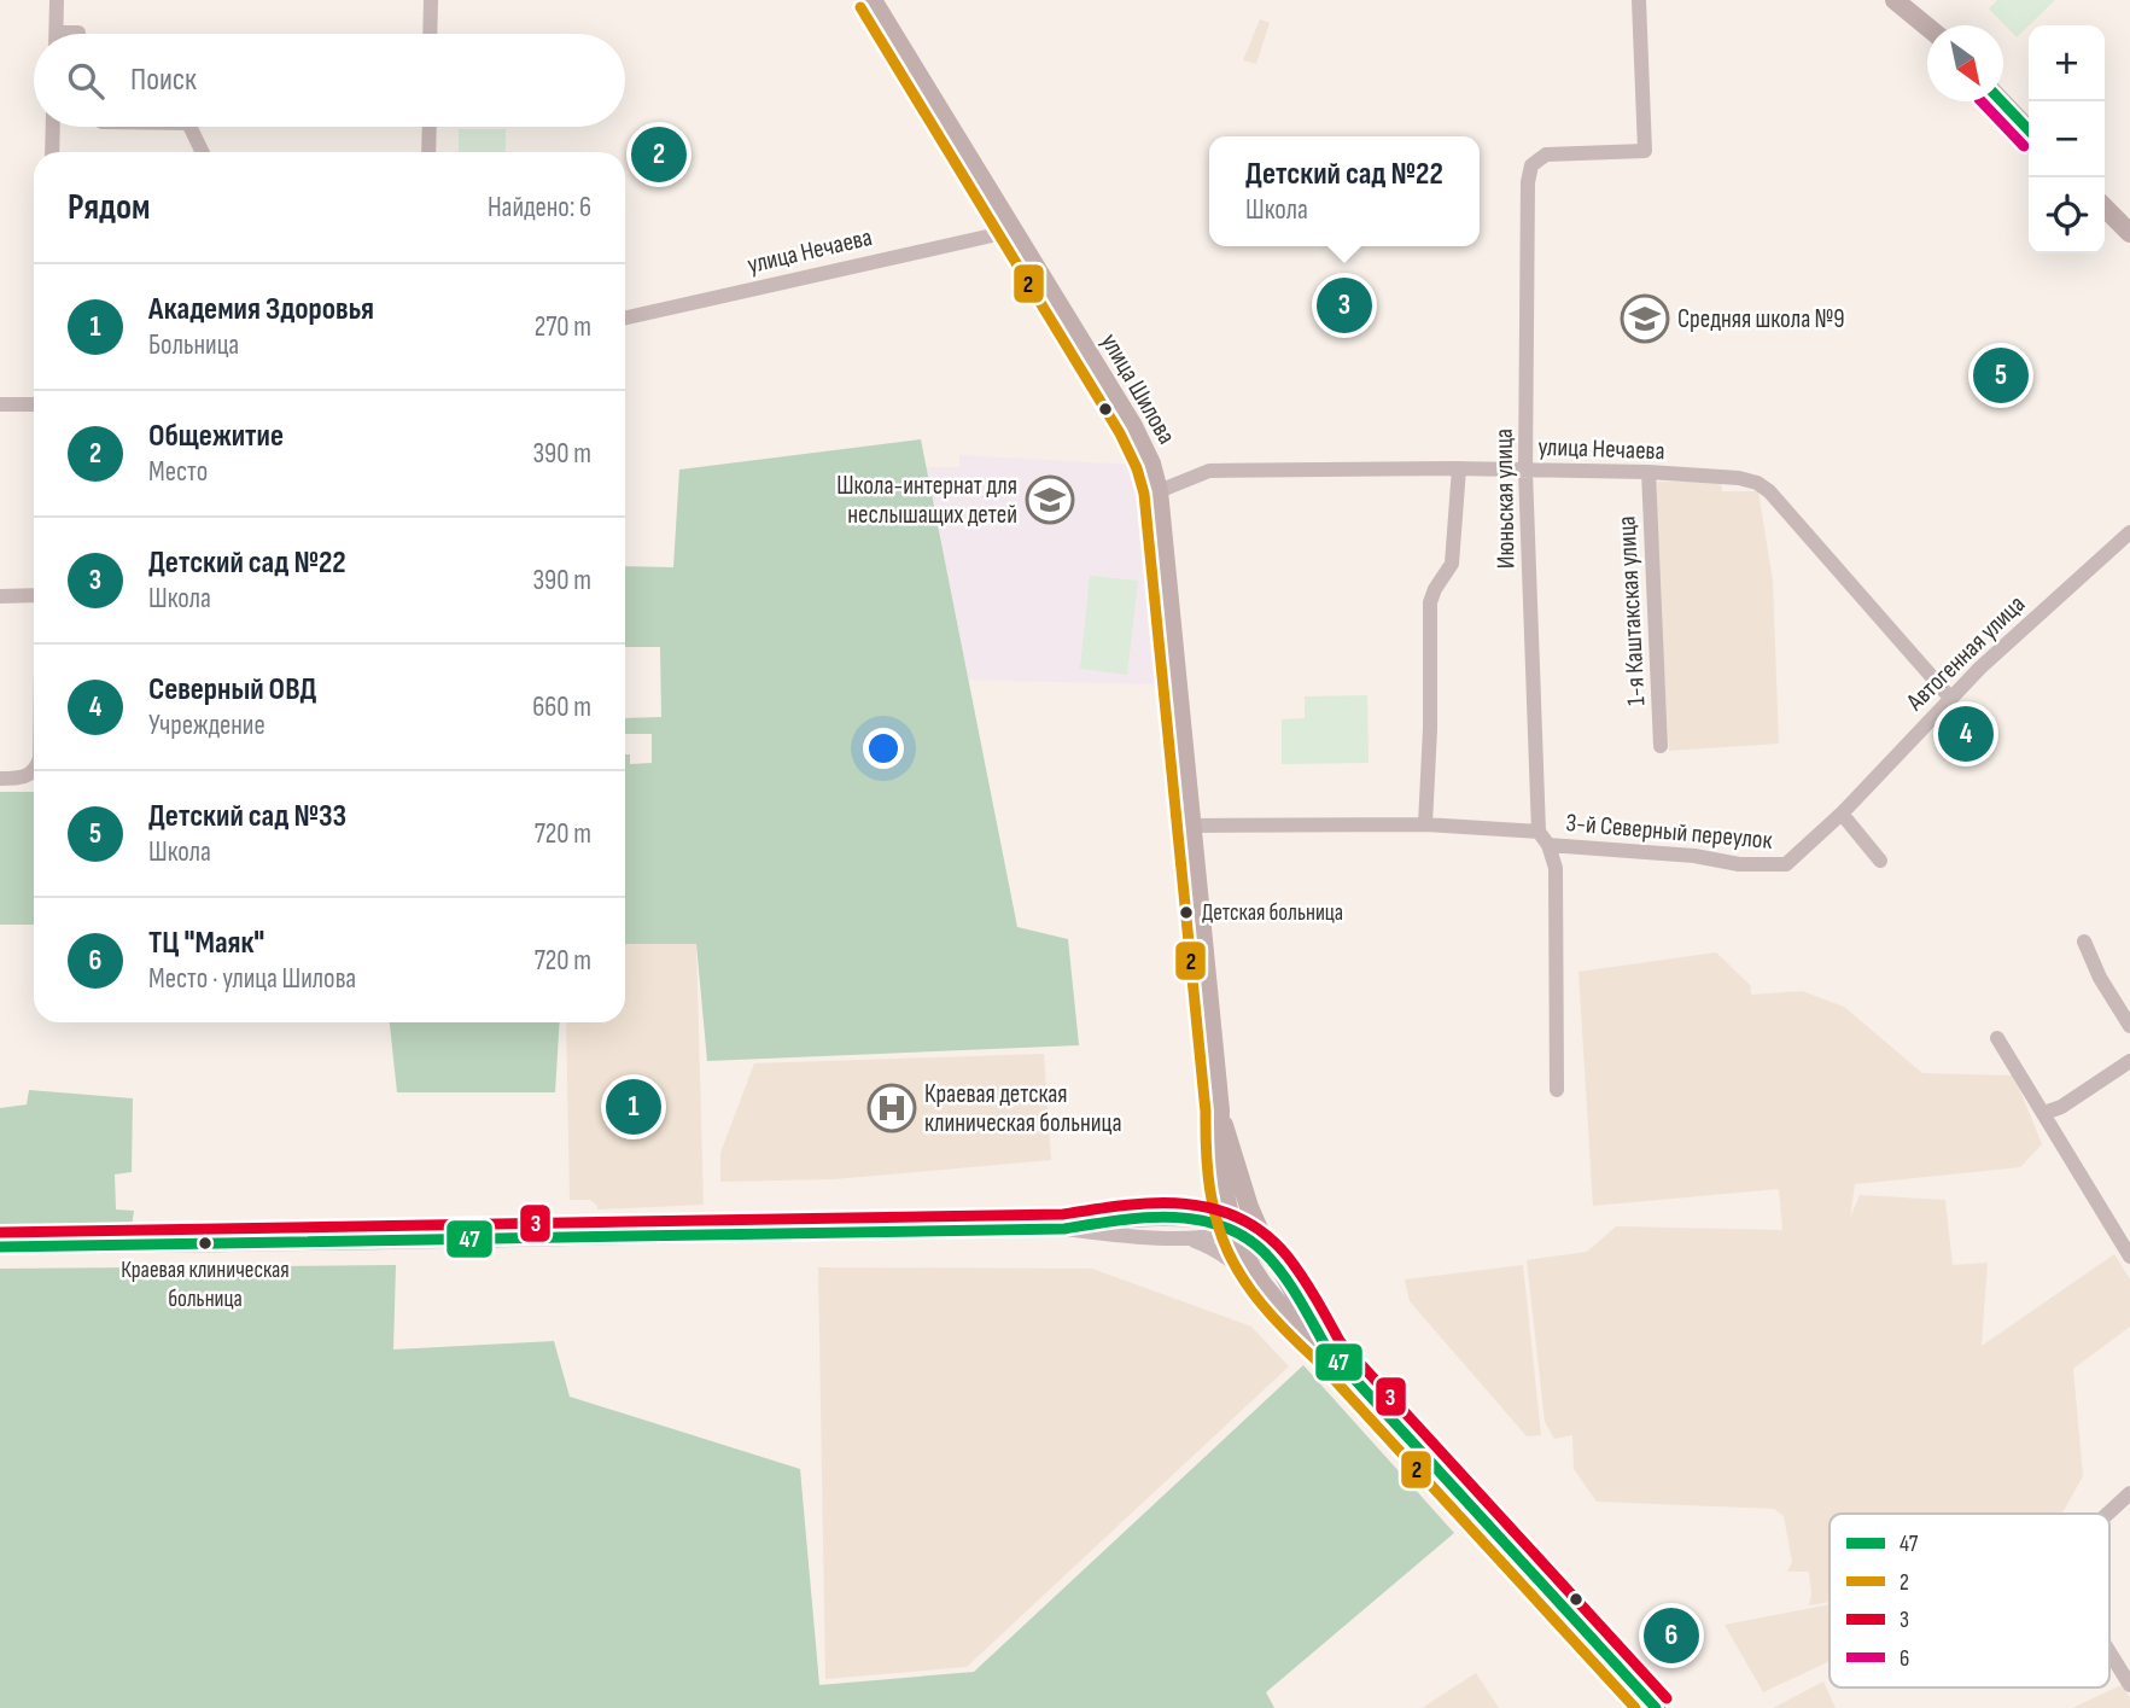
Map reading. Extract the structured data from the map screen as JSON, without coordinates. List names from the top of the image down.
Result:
{
  "streets": {
    "main road": ["улица Шилова"],
    "street": [
      "улица Нечаева",
      "Июньская улица",
      "1-я Каштакская улица",
      "Автогенная улица",
      "3-й Северный переулок"
    ]
  },
  "crossings": [
    ["улица Нечаева", "улица Шилова"],
    ["улица Нечаева", "Июньская улица"],
    ["улица Нечаева", "1-я Каштакская улица"],
    ["улица Нечаева", "Автогенная улица"],
    ["Автогенная улица", "3-й Северный переулок"]
  ],
  "places": {
    "school or university": ["Средняя школа №9", "Школа-интернат для неслышащих детей"],
    "other": ["Детская больница", "Краевая клиническая больница"],
    "hospital": ["Краевая детская клиническая больница"]
  },
  "lines": [
    "transit line 2",
    "transit line 47",
    "transit line 6",
    "transit line 3"
  ],
  "legend": [
    "47",
    "2",
    "3",
    "6"
  ],
  "north": "bottom right",
  "page": {
    "map_buttons": ["+", "−"],
    "search": "Поиск",
    "pins": [
      "2",
      "3",
      "5",
      "4",
      "1",
      "6"
    ],
    "popup": ["Детский сад №22", "Школа"],
    "heading": ["Рядом", "Найдено: 6"],
    "list": [
      {
        "mark": "1",
        "name": "Академия Здоровья",
        "note": "Больница",
        "value": "270 m"
      },
      {
        "mark": "2",
        "name": "Общежитие",
        "note": "Место",
        "value": "390 m"
      },
      {
        "mark": "3",
        "name": "Детский сад №22",
        "note": "Школа",
        "value": "390 m"
      },
      {
        "mark": "4",
        "name": "Северный ОВД",
        "note": "Учреждение",
        "value": "660 m"
      },
      {
        "mark": "5",
        "name": "Детский сад №33",
        "note": "Школа",
        "value": "720 m"
      },
      {
        "mark": "6",
        "name": "ТЦ \"Маяк\"",
        "note": "Место · улица Шилова",
        "value": "720 m"
      }
    ]
  }
}
